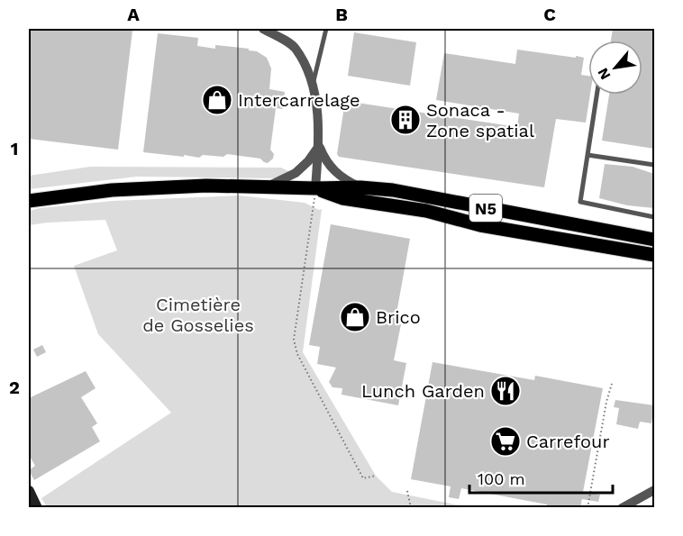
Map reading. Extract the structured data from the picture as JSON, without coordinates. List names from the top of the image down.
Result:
{
  "streets": {
    "main road": ["N5"]
  },
  "parks": ["Cimetière de Gosselies"],
  "places": {
    "shop": ["Intercarrelage", "Brico"],
    "building": ["Sonaca - Zone spatial"],
    "restaurant": ["Lunch Garden"],
    "supermarket": ["Carrefour"]
  },
  "scale_bar": "100 m",
  "north": "bottom left",
  "grid": {
    "columns": ["A", "B", "C"],
    "rows": ["1", "2"]
  }
}
